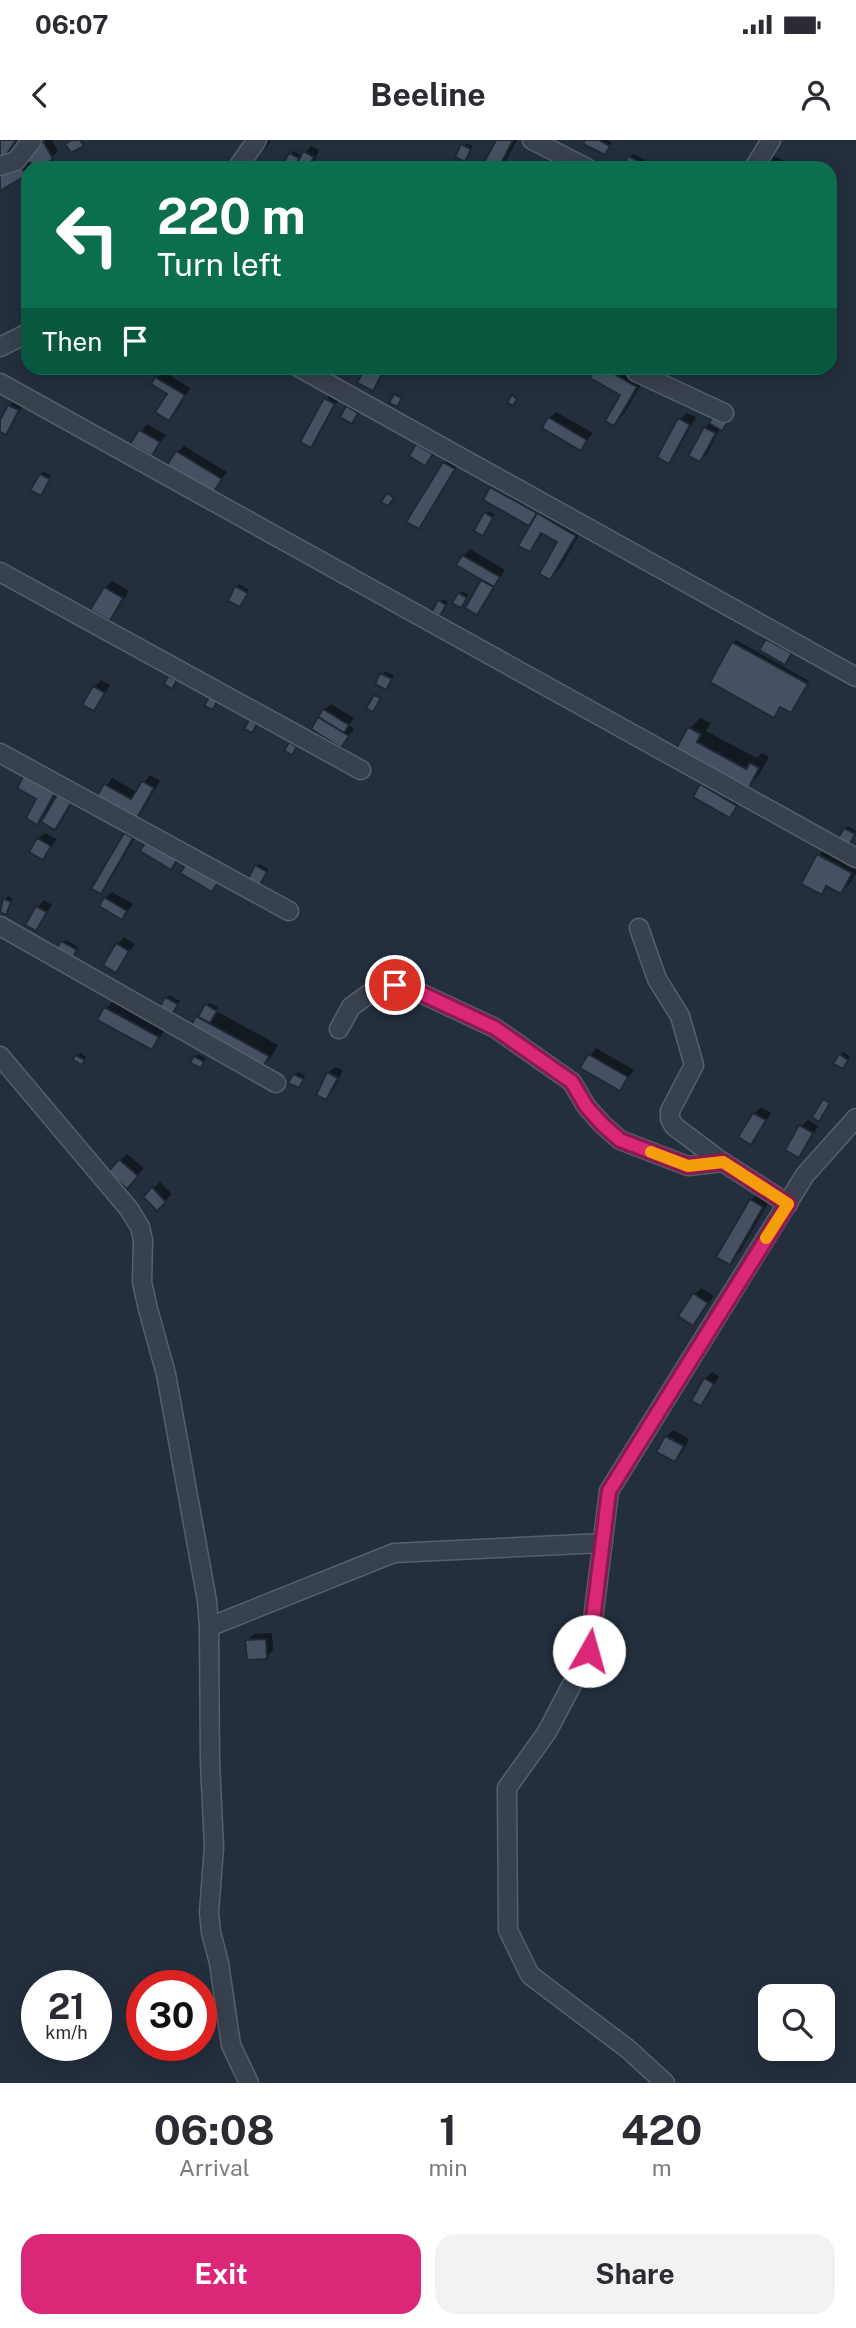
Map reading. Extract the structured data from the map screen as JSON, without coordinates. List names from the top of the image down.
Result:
{
  "page": {
    "status": "06:07",
    "header": "Beeline",
    "turn": ["220 m", "Turn left"],
    "then": "Then",
    "speed": "21 km/h",
    "limit": "30",
    "eta": [
      "06:08",
      "Arrival",
      "1",
      "min",
      "420",
      "m"
    ],
    "buttons": ["Exit", "Share"]
  }
}
